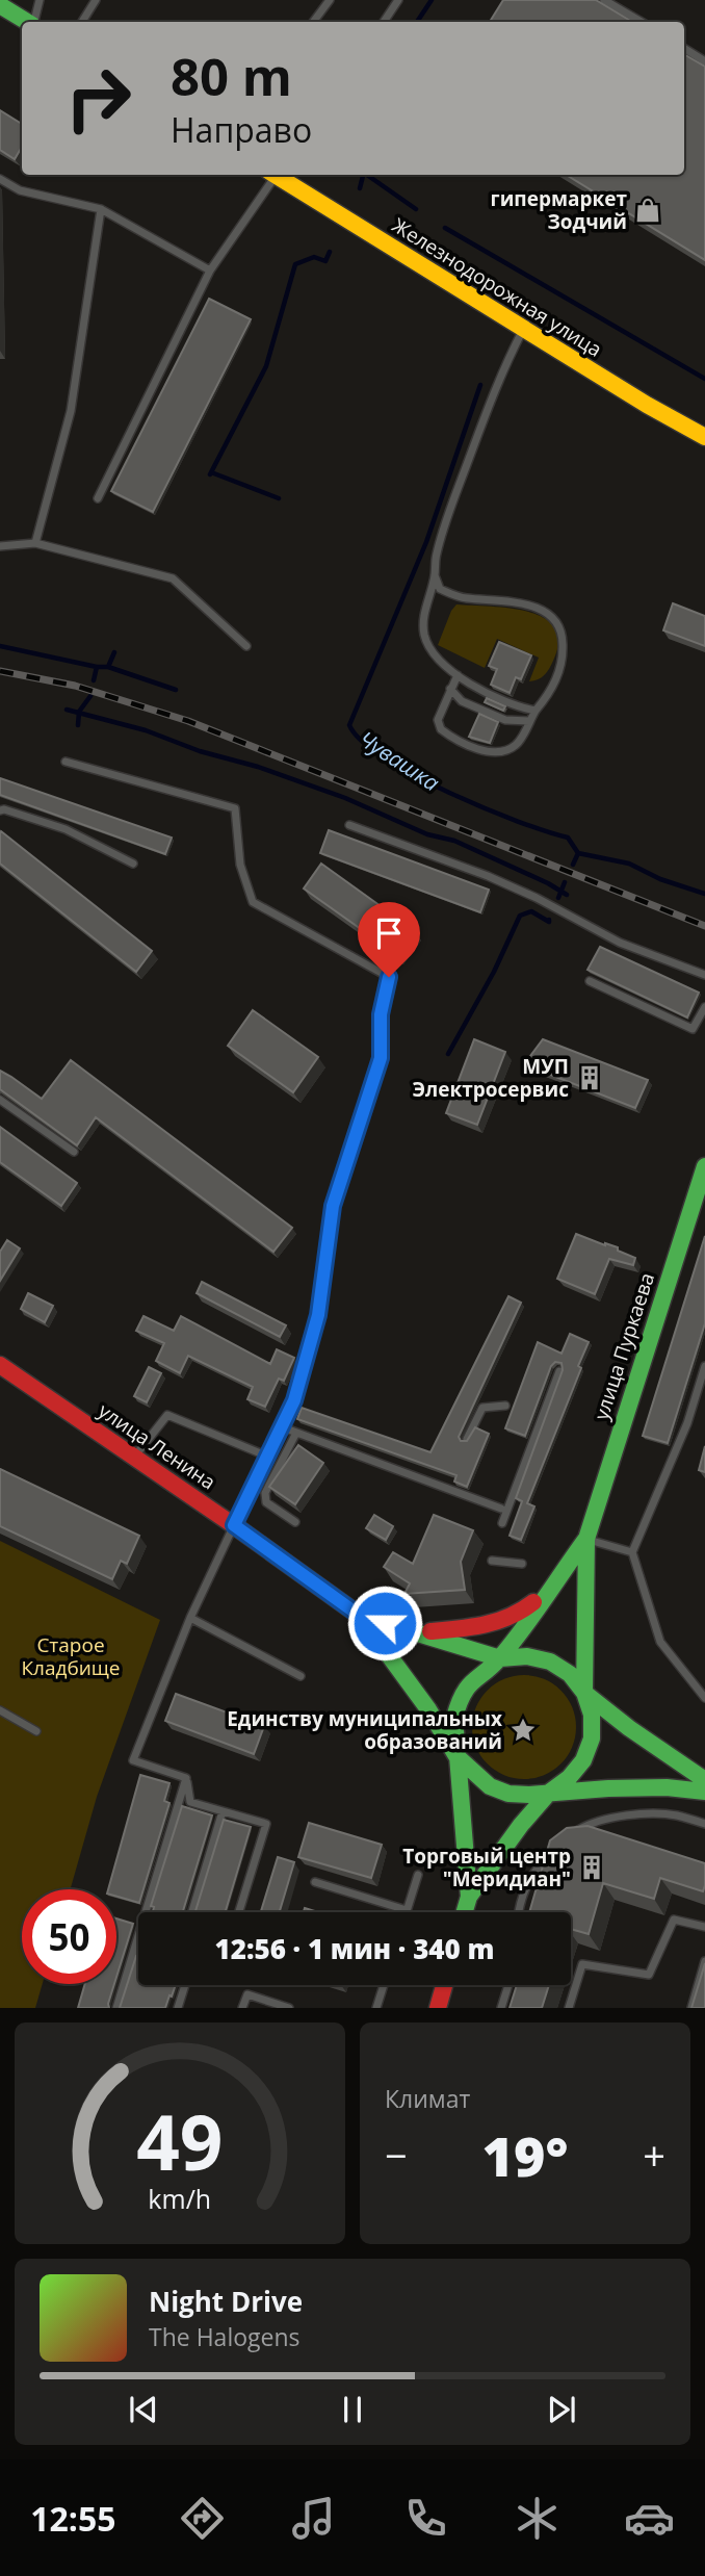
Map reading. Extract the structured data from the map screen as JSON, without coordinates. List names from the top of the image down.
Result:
{
  "streets": {
    "main road": ["Железнодорожная улица", "улица Пуркаева", "улица Ленина"]
  },
  "water": ["Чувашка"],
  "parks": ["Старое Кладбище"],
  "places": {
    "shop": ["гипермаркет Зодчий"],
    "building": ["МУП Электросервис", "Торговый центр \"Меридиан\""],
    "place": ["Единству муниципальных образований"]
  },
  "page": {
    "turn": ["80 m", "Направо"],
    "limit": "50",
    "trip": "12:56 · 1 мин · 340 m",
    "tile": "Климат",
    "heat": ["−", "19°", "+"],
    "song": ["Night Drive", "The Halogens"],
    "tabs": "12:55",
    "gauge": ["49", "km/h"]
  }
}
